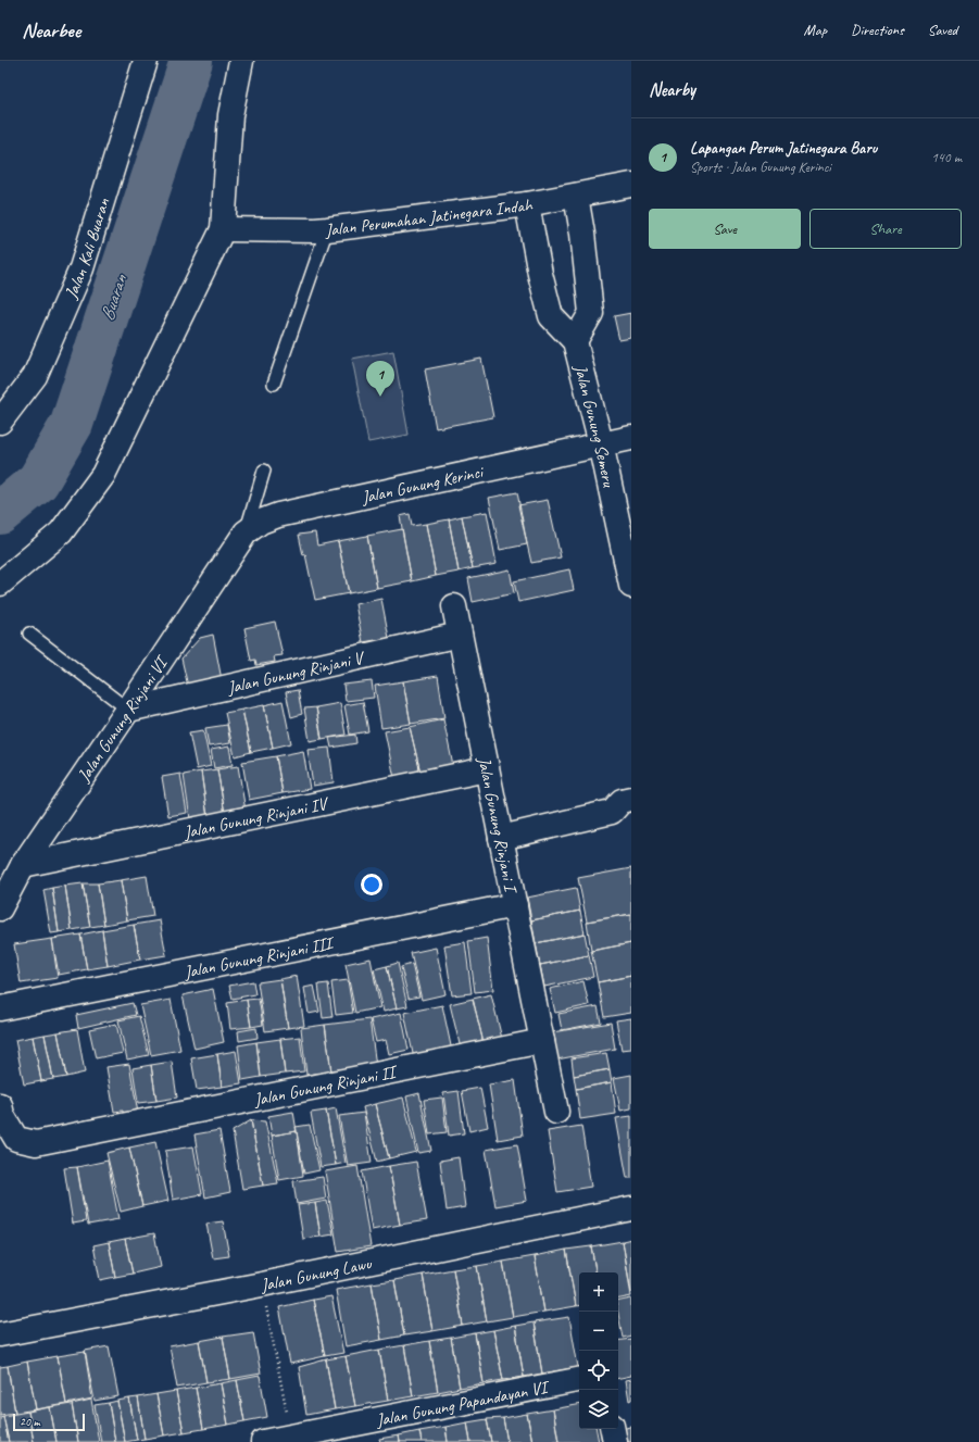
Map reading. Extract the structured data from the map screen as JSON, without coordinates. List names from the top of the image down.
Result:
{
  "streets": {
    "street": [
      "Jalan Perumahan Jatinegara Indah",
      "Jalan Kali Buaran",
      "Jalan Gunung Semeru",
      "Jalan Gunung Kerinci",
      "Jalan Gunung Rinjani V",
      "Jalan Gunung Rinjani VI",
      "Jalan Gunung Rinjani IV",
      "Jalan Gunung Rinjani I",
      "Jalan Gunung Rinjani III",
      "Jalan Gunung Rinjani II",
      "Jalan Gunung Lawu",
      "Jalan Gunung Papandayan VI"
    ]
  },
  "crossings": [
    ["Jalan Perumahan Jatinegara Indah", "Jalan Gunung Semeru"],
    ["Jalan Gunung Semeru", "Jalan Gunung Kerinci"],
    ["Jalan Gunung Kerinci", "Jalan Gunung Rinjani VI"],
    ["Jalan Gunung Rinjani V", "Jalan Gunung Rinjani VI"],
    ["Jalan Gunung Rinjani V", "Jalan Gunung Rinjani I"],
    ["Jalan Gunung Rinjani VI", "Jalan Gunung Rinjani IV"],
    ["Jalan Gunung Rinjani IV", "Jalan Gunung Rinjani I"],
    ["Jalan Gunung Rinjani I", "Jalan Gunung Rinjani III"],
    ["Jalan Gunung Rinjani I", "Jalan Gunung Rinjani II"]
  ],
  "water": ["Buaran"],
  "scale_bar": "20 m",
  "page": {
    "header": "Nearbee",
    "nav": ["Map", "Directions", "Saved"],
    "heading": "Nearby",
    "list": [
      {
        "mark": "1",
        "name": "Lapangan Perum Jatinegara Baru",
        "note": "Sports · Jalan Gunung Kerinci",
        "value": "140 m"
      }
    ],
    "buttons": ["Save", "Share"],
    "pins": "1",
    "map_buttons": ["+", "−"],
    "scale": "20 m"
  }
}
